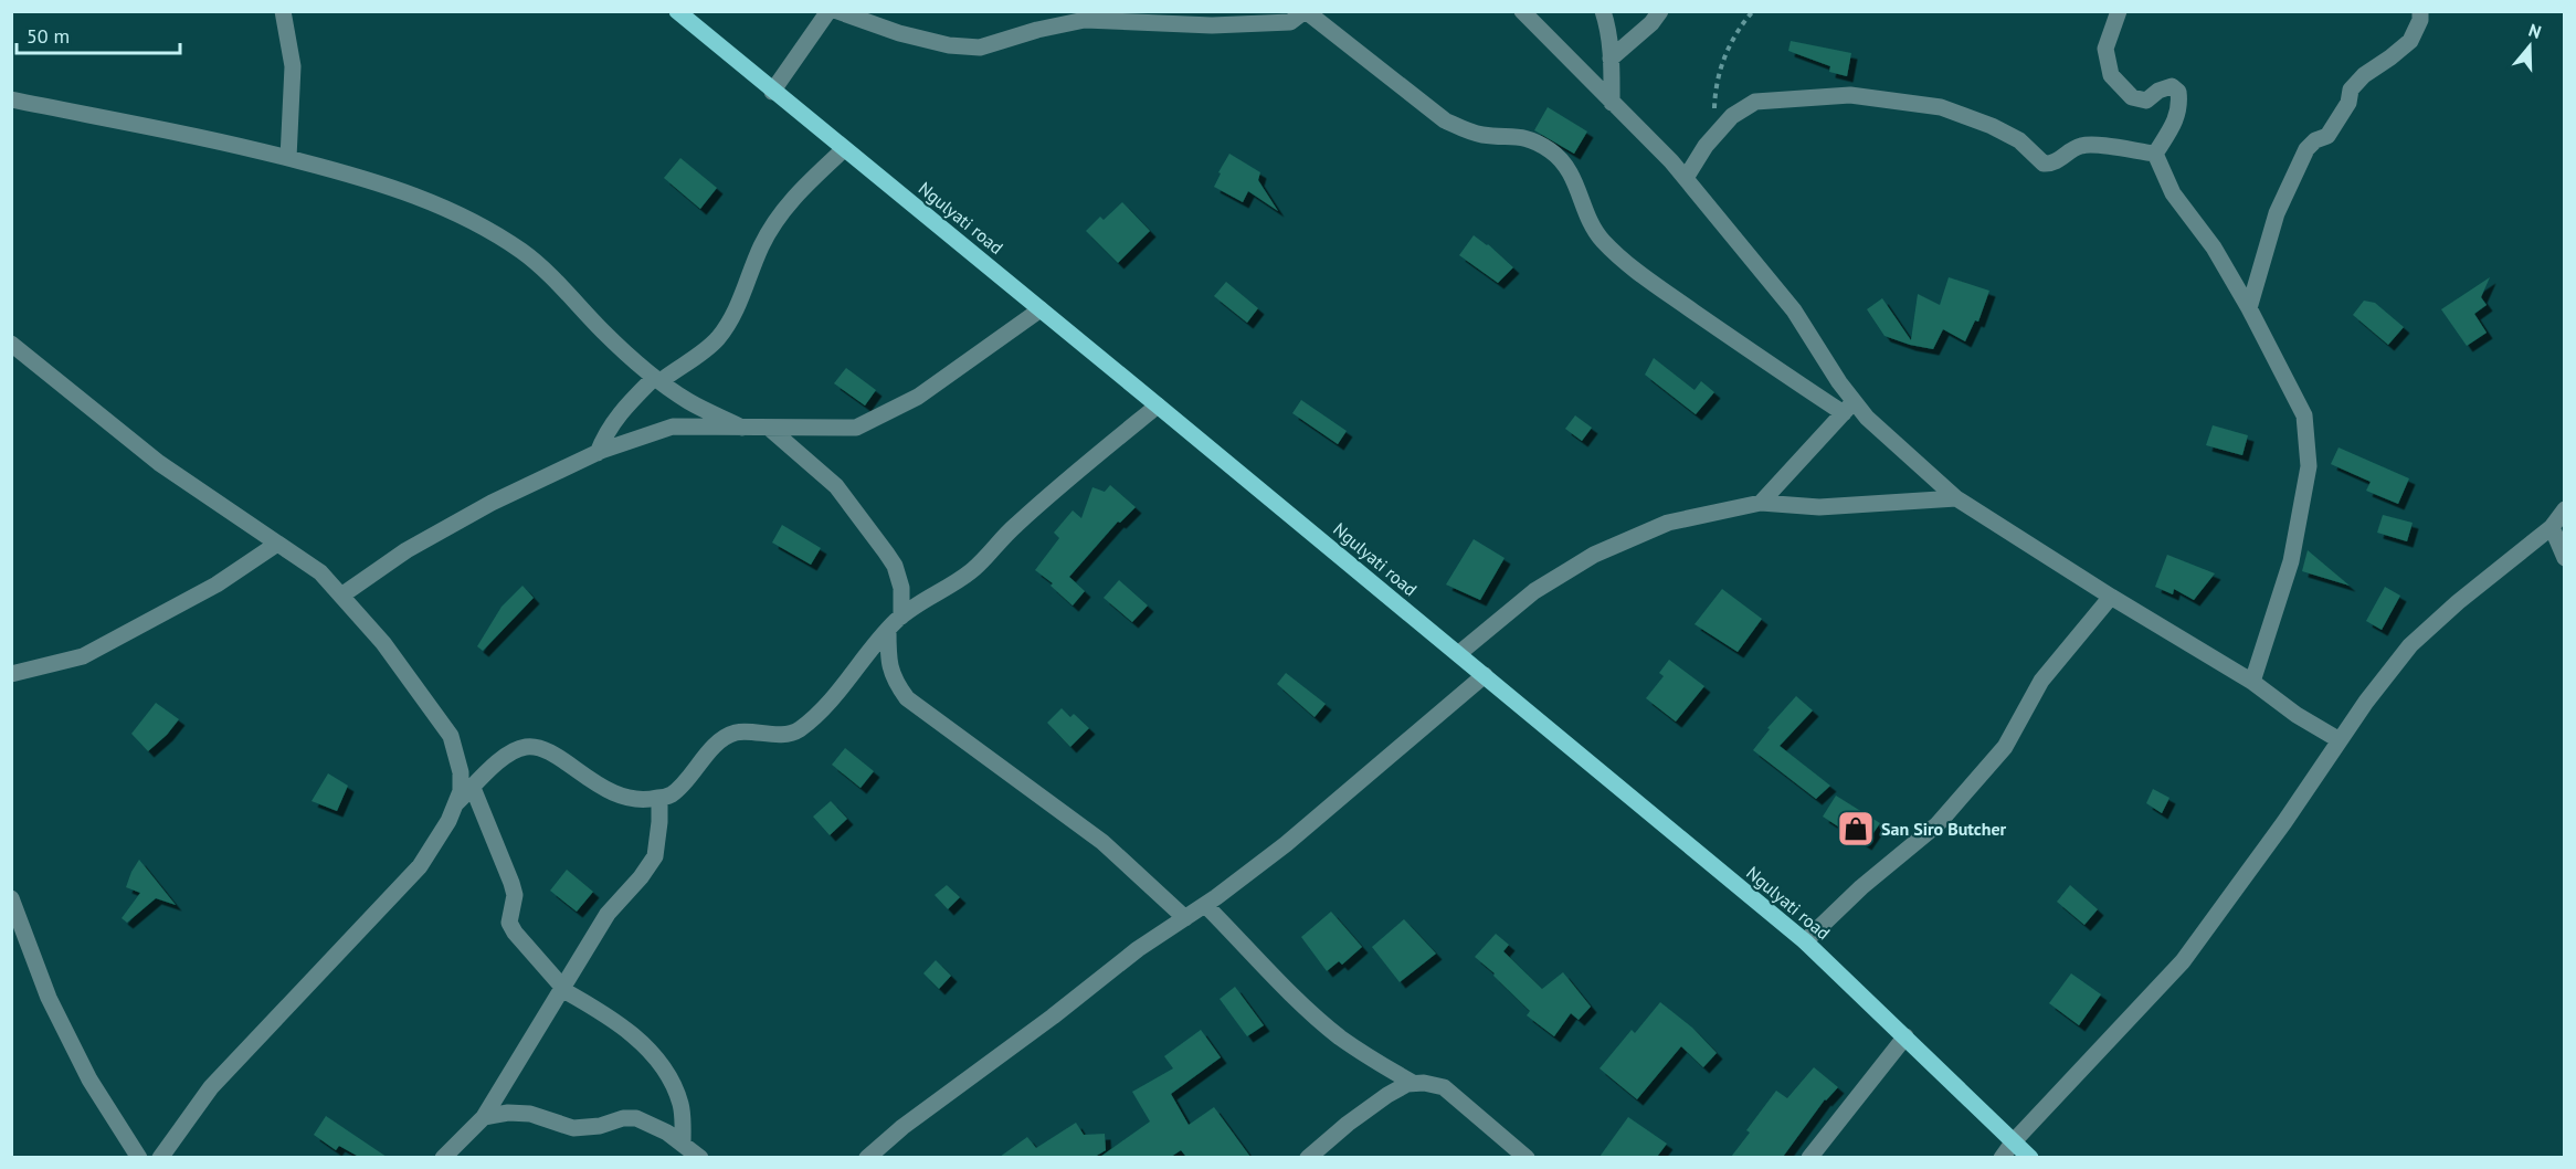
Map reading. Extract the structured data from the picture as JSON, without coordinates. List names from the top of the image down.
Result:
{
  "streets": {
    "main road": ["Ngulyati road"]
  },
  "places": {
    "shop": ["San Siro Butcher"]
  },
  "scale_bar": "50 m",
  "north": "top"
}
